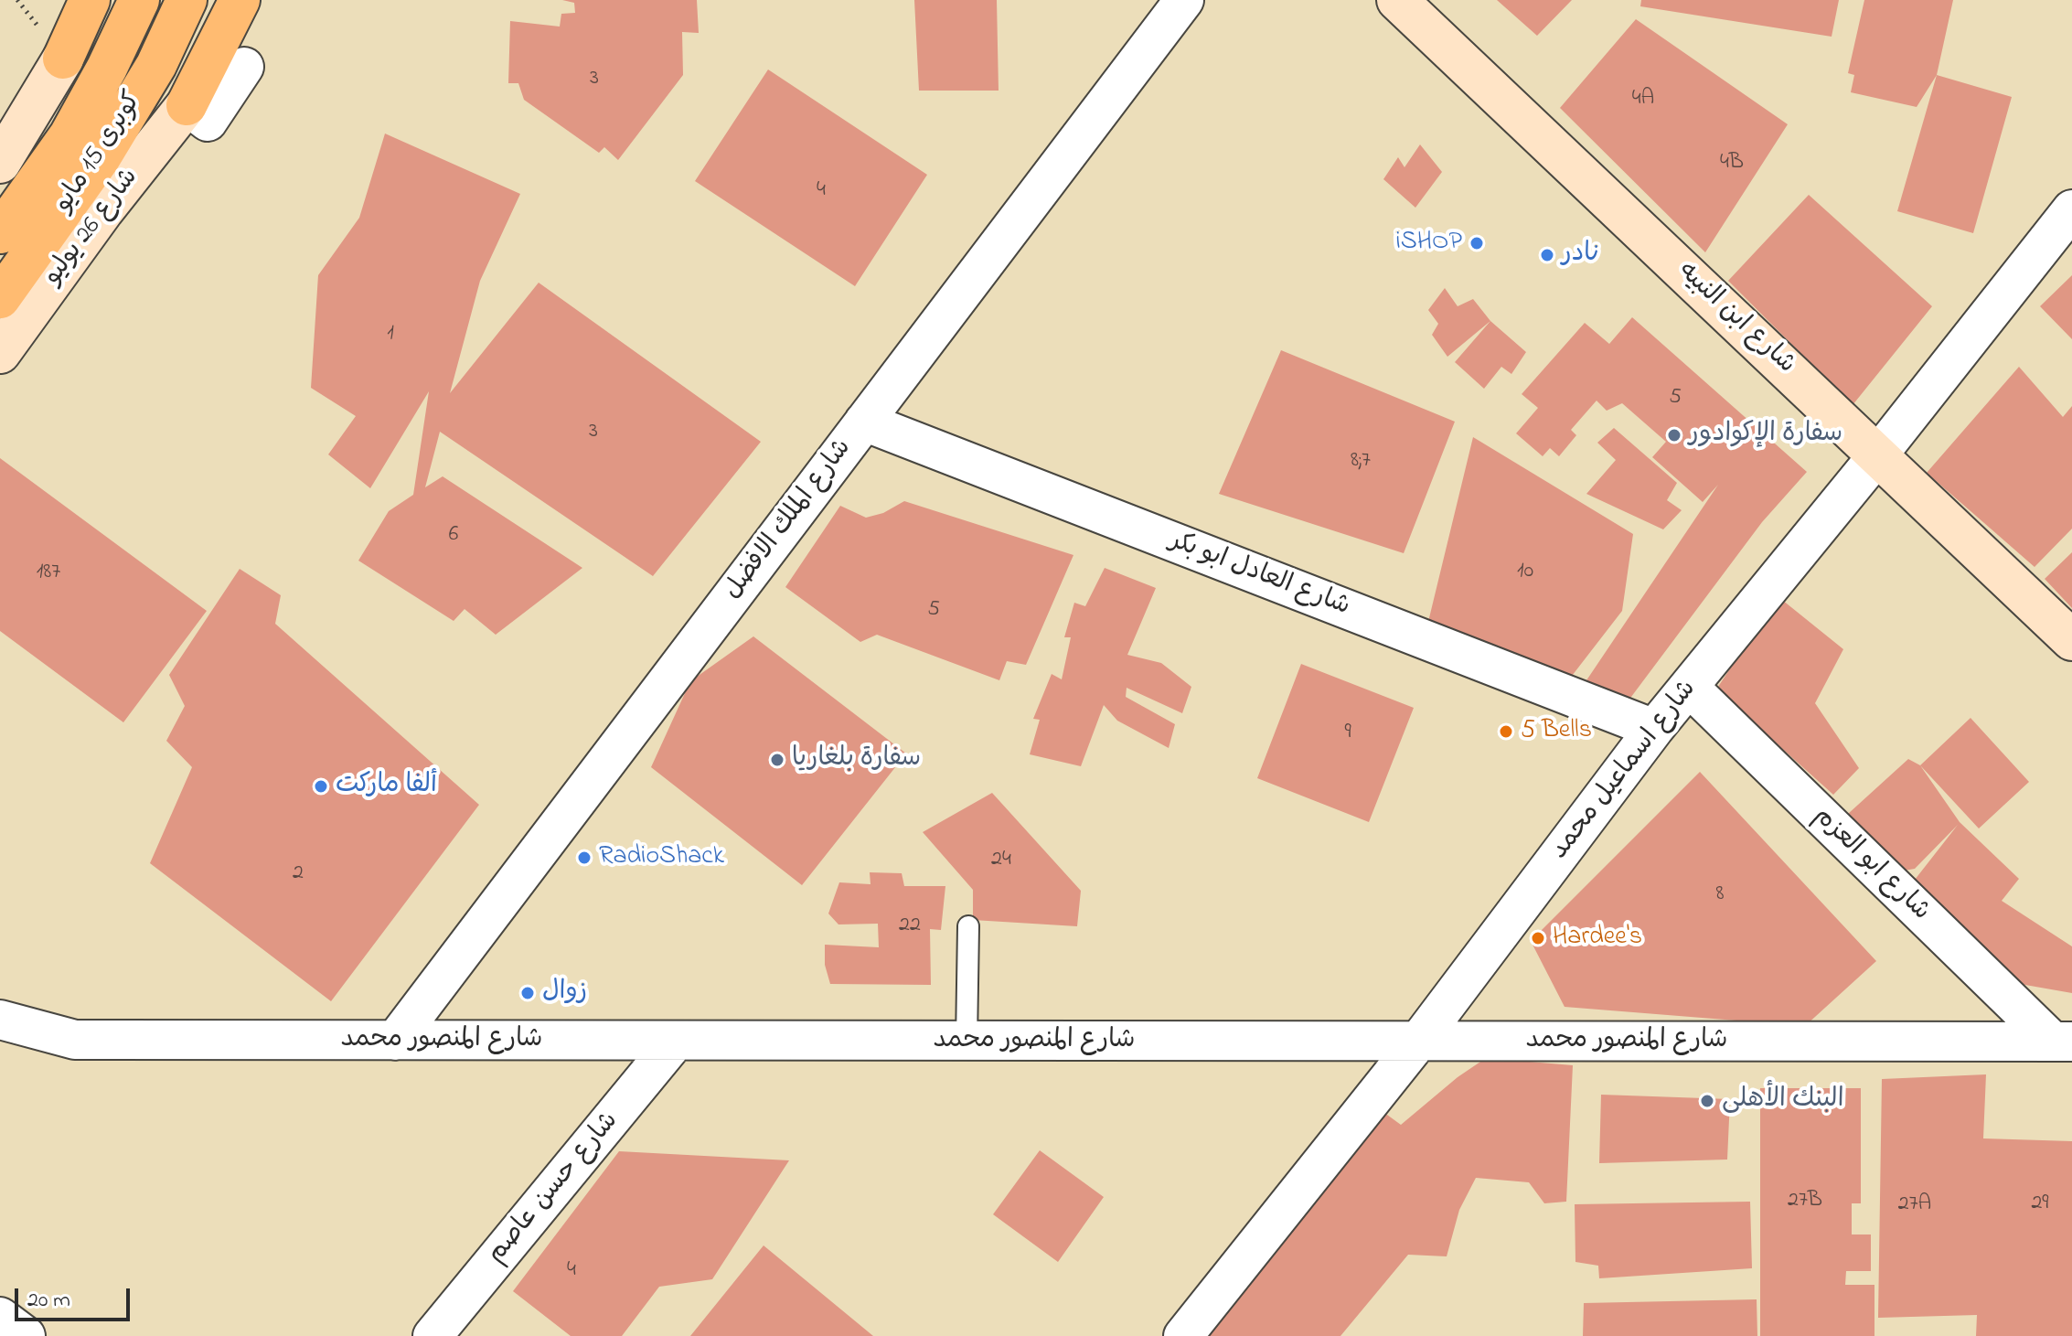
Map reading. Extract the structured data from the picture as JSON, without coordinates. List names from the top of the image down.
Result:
{
  "streets": {
    "highway": ["كوبرى 15 مايو"],
    "street": [
      "شارع 26 يوليو",
      "شارع ابن النبيه",
      "شارع الملك الافضل",
      "شارع العادل ابو بكر",
      "شارع اسماعيل محمد",
      "شارع ابو العزم",
      "شارع المنصور محمد",
      "شارع حسن عاصم"
    ]
  },
  "crossings": [
    ["شارع ابن النبيه", "شارع اسماعيل محمد"],
    ["شارع الملك الافضل", "شارع العادل ابو بكر"],
    ["شارع الملك الافضل", "شارع المنصور محمد"],
    ["شارع العادل ابو بكر", "شارع اسماعيل محمد"],
    ["شارع اسماعيل محمد", "شارع ابو العزم"],
    ["شارع اسماعيل محمد", "شارع المنصور محمد"],
    ["شارع ابو العزم", "شارع المنصور محمد"],
    ["شارع المنصور محمد", "شارع حسن عاصم"]
  ],
  "places": [
    "iSHOP",
    "نادر",
    "سفارة الإكوادور",
    "5 Bells",
    "سفارة بلغاريا",
    "ألفا ماركت",
    "RadioShack",
    "Hardee's",
    "زوال",
    "البنك الأهلى"
  ],
  "house_numbers": [
    "3",
    "4A",
    "4B",
    "4",
    "1",
    "5",
    "3",
    "8;7",
    "6",
    "10",
    "187",
    "5",
    "9",
    "24",
    "2",
    "8",
    "22",
    "27B",
    "29",
    "27A",
    "4"
  ],
  "scale_bar": "20 m"
}
